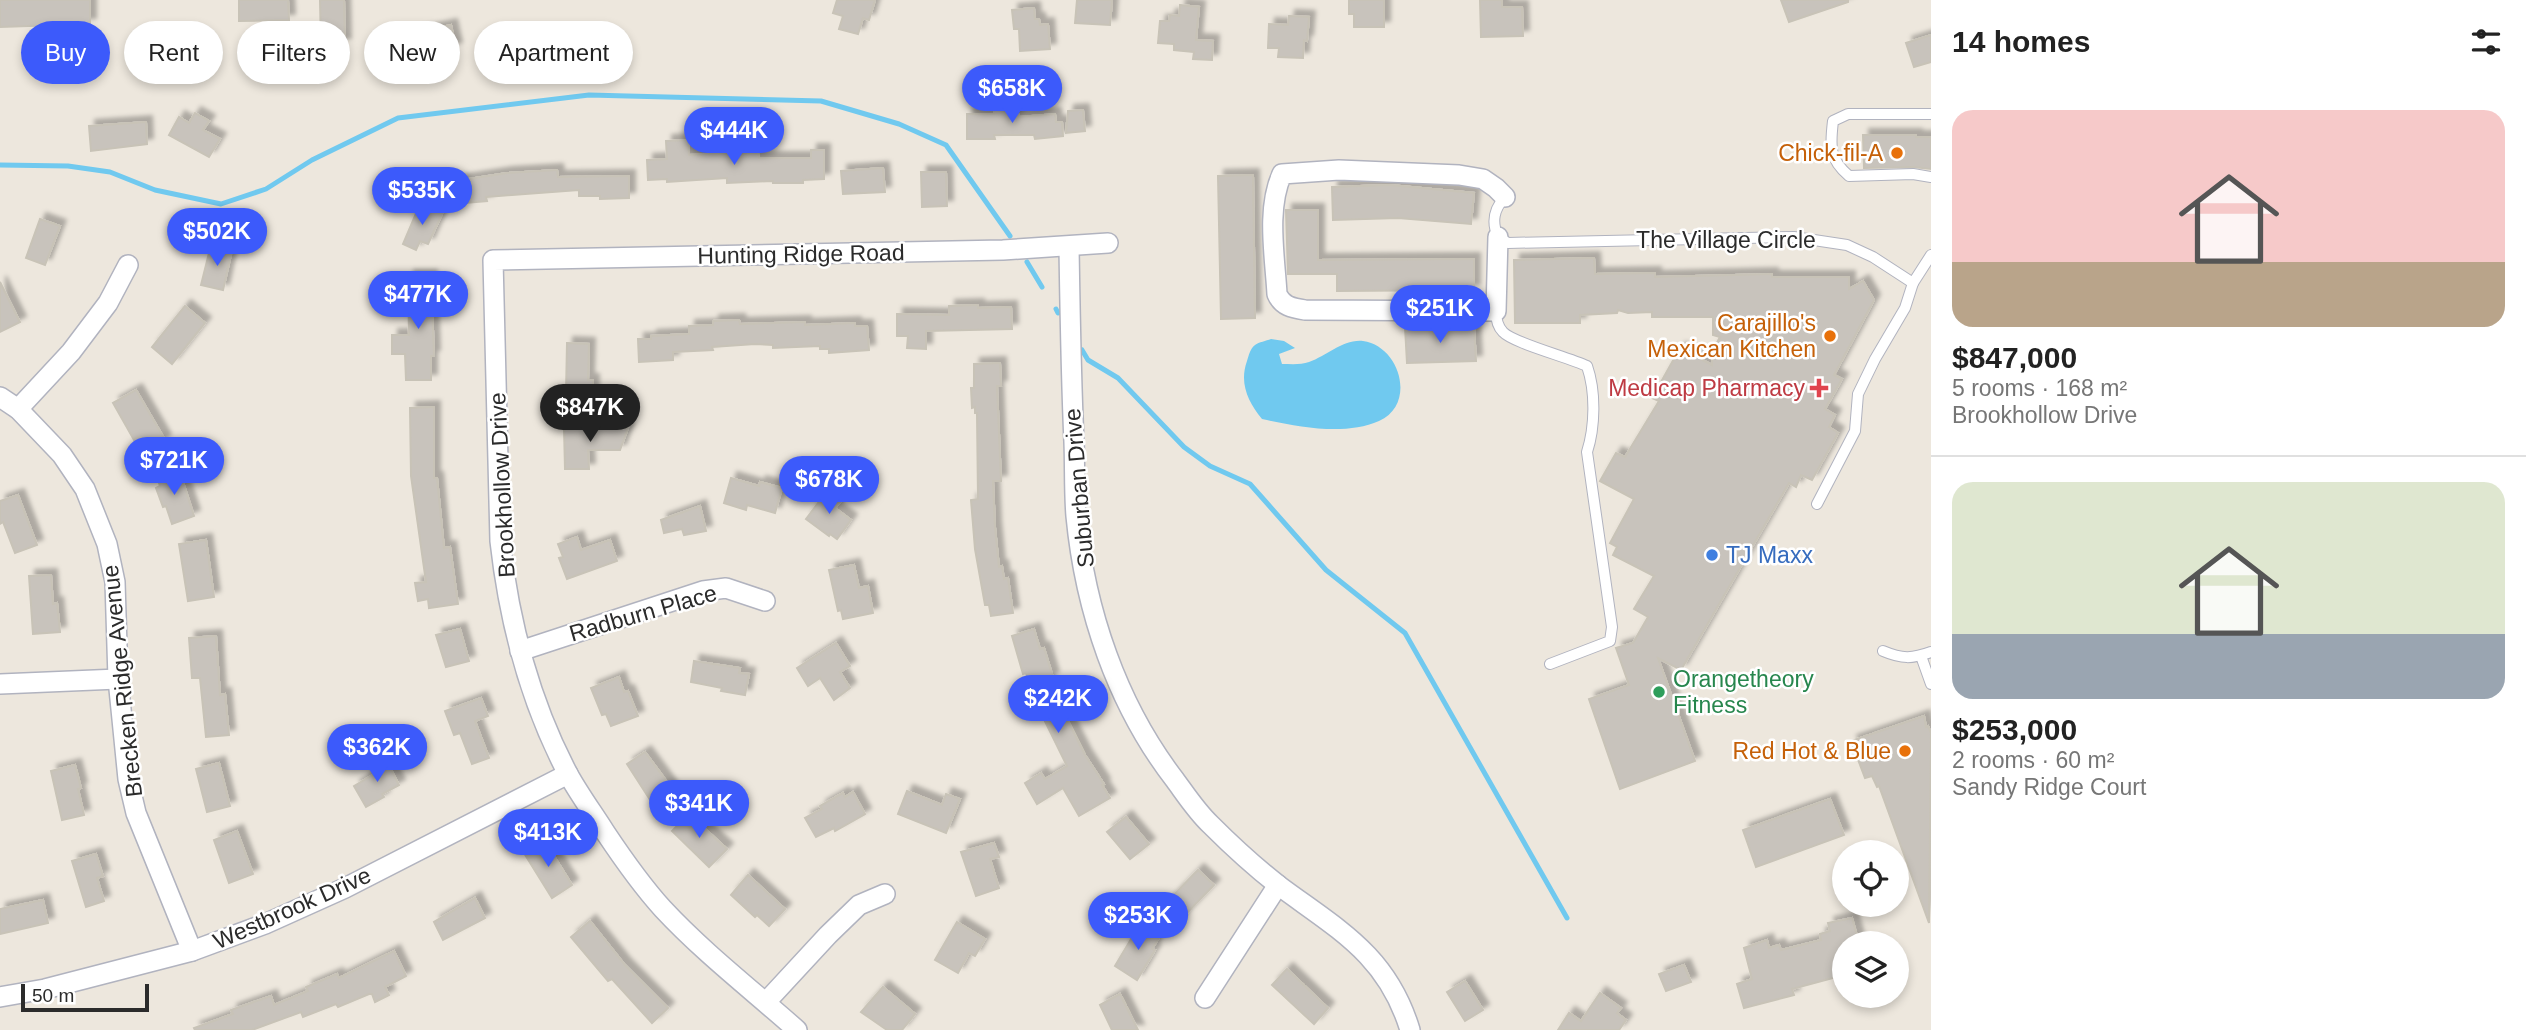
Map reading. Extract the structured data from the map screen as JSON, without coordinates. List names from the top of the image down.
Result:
{
  "streets": {
    "street": [
      "Hunting Ridge Road",
      "Brookhollow Drive",
      "Suburban Drive",
      "Radburn Place",
      "Brecken Ridge Avenue",
      "Westbrook Drive"
    ],
    "lane": ["The Village Circle"]
  },
  "crossings": [
    ["Hunting Ridge Road", "Brookhollow Drive"],
    ["Hunting Ridge Road", "Suburban Drive"],
    ["Brookhollow Drive", "Radburn Place"],
    ["Brookhollow Drive", "Westbrook Drive"],
    ["Brecken Ridge Avenue", "Westbrook Drive"]
  ],
  "places": {
    "other": [
      "Chick-fil-A",
      "Carajillo's Mexican Kitchen",
      "TJ Maxx",
      "Orangetheory Fitness",
      "Red Hot & Blue"
    ],
    "health": ["Medicap Pharmacy"]
  },
  "scale_bar": "50 m",
  "page": {
    "heading": "14 homes",
    "chip": [
      "Buy",
      "Rent",
      "Filters",
      "New",
      "Apartment"
    ],
    "price": [
      "$658K",
      "$444K",
      "$535K",
      "$502K",
      "$477K",
      "$251K",
      "$847K",
      "$721K",
      "$678K",
      "$242K",
      "$362K",
      "$341K",
      "$413K",
      "$253K"
    ],
    "list": [
      {
        "name": "$847,000",
        "note": "5 rooms · 168 m² · Brookhollow Drive"
      },
      {
        "name": "$253,000",
        "note": "2 rooms · 60 m² · Sandy Ridge Court"
      }
    ],
    "scale": "50 m"
  }
}
